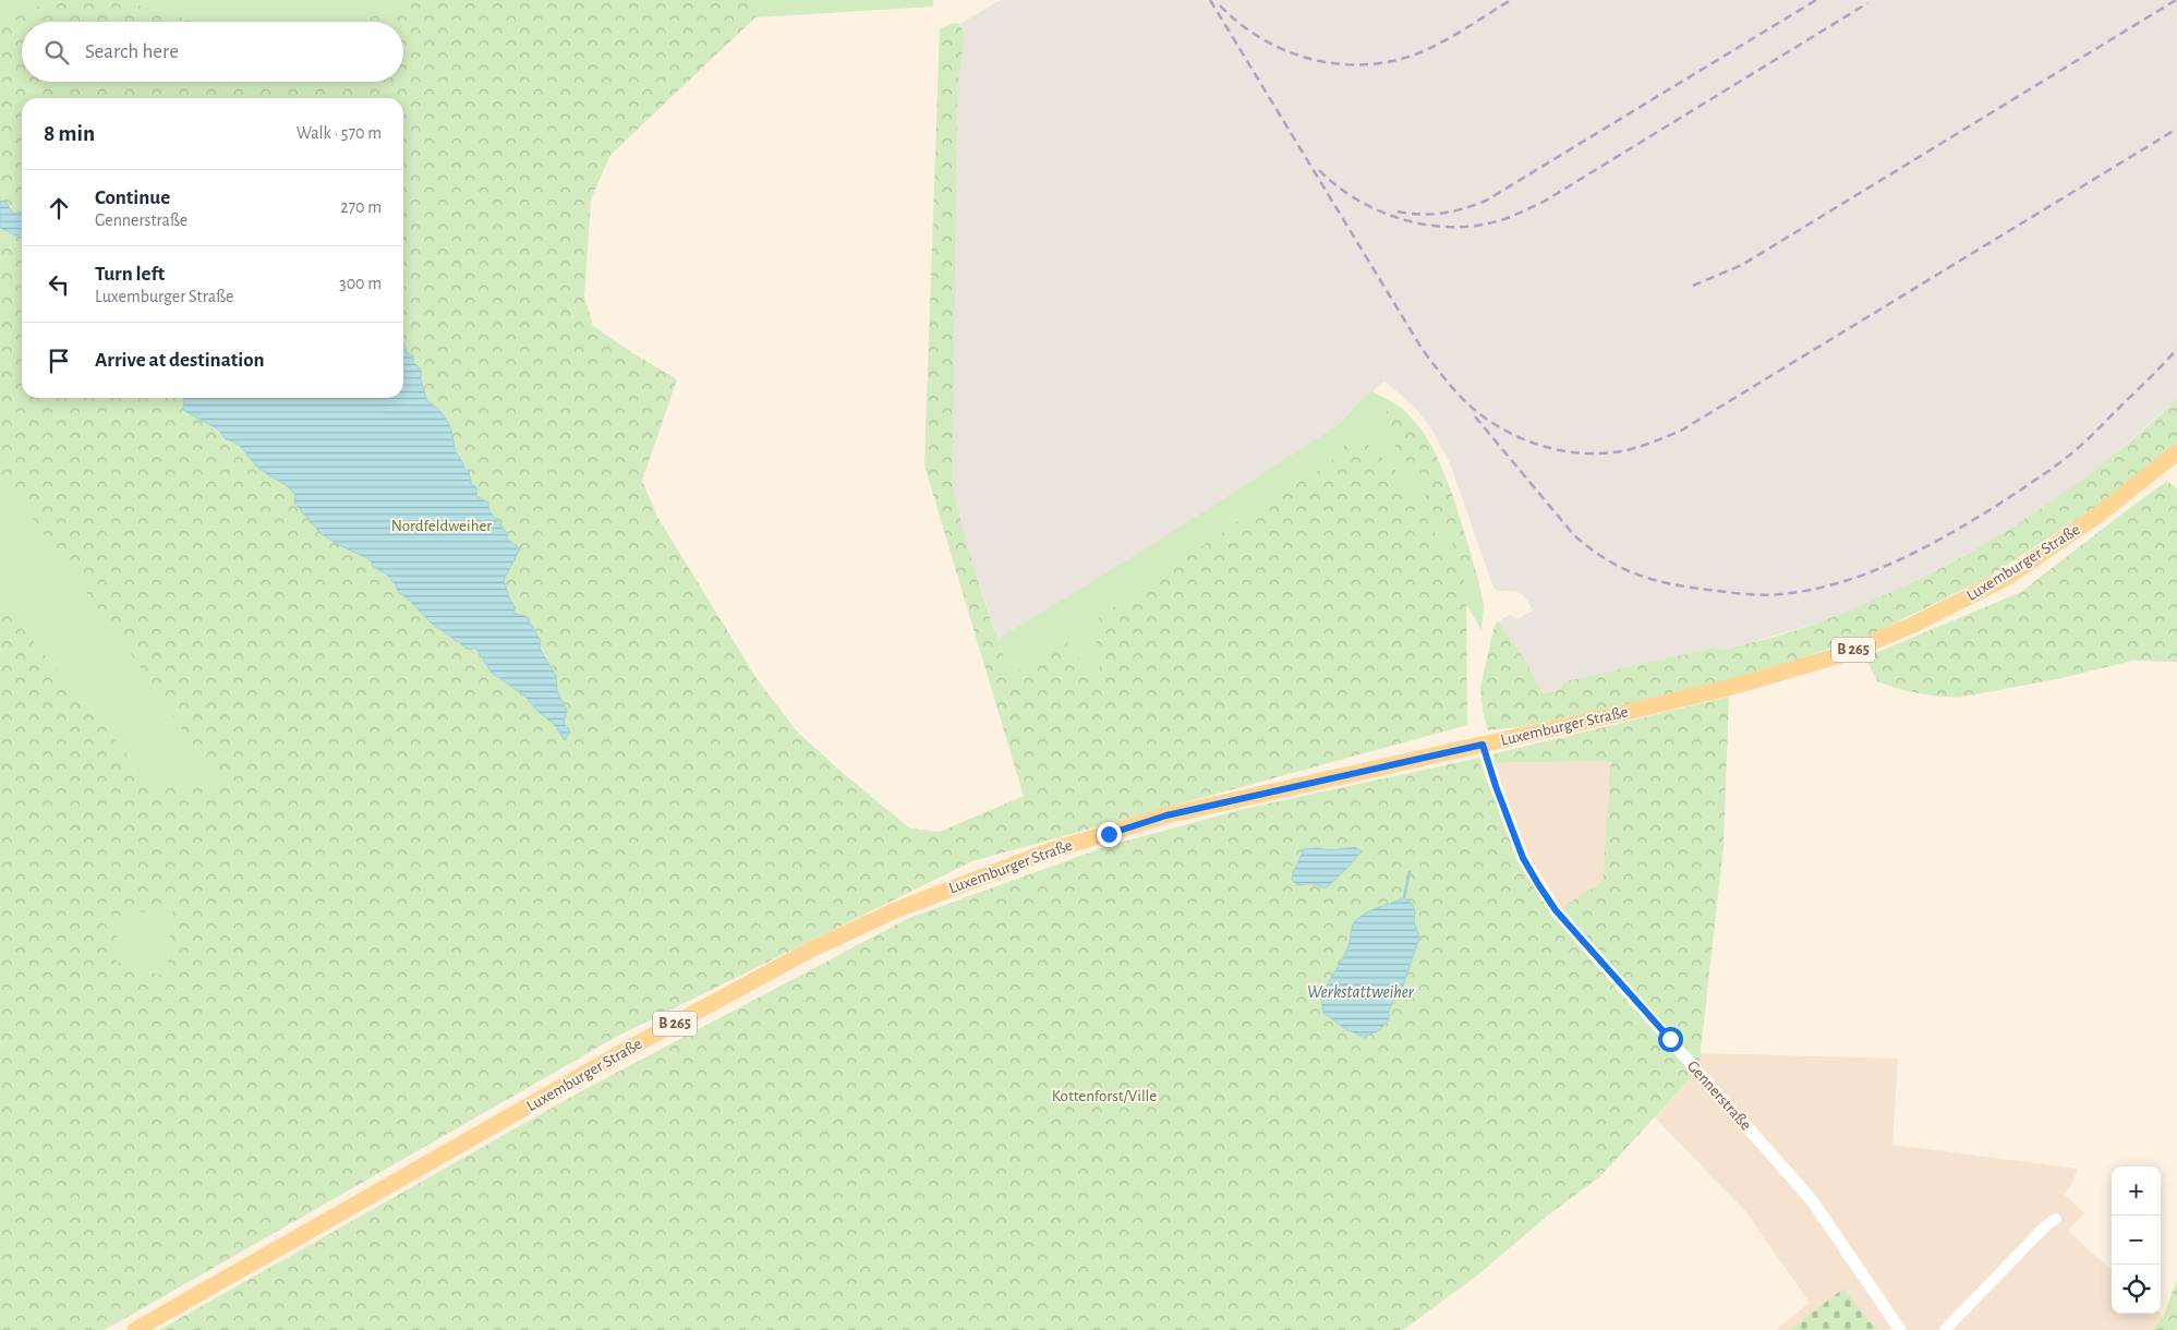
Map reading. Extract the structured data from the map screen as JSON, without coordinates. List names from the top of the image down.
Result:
{
  "streets": {
    "main road": ["Luxemburger Straße", "B 265"],
    "street": ["Gennerstraße"]
  },
  "crossings": [
    ["Luxemburger Straße", "Gennerstraße"]
  ],
  "water": ["Werkstattweiher"],
  "parks": ["Nordfeldweiher", "Kottenforst/Ville"],
  "page": {
    "search": "Search here",
    "heading": ["8 min", "Walk · 570 m"],
    "list": [
      ["Continue", "Gennerstraße", "270 m"],
      ["Turn left", "Luxemburger Straße", "300 m"],
      "Arrive at destination"
    ],
    "map_buttons": ["+", "−"]
  }
}
